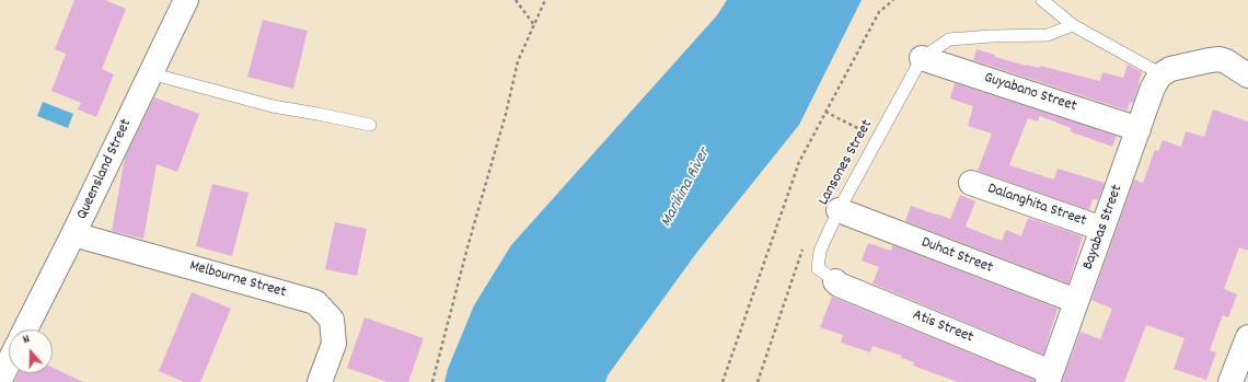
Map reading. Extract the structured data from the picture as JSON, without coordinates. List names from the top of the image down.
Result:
{
  "streets": {
    "street": [
      "Guyabano Street",
      "Queensland Street",
      "Dalanghita Street",
      "Bayabas Street",
      "Duhat Street",
      "Melbourne Street",
      "Atis Street"
    ],
    "lane": ["Lansones Street"]
  },
  "crossings": [
    ["Guyabano Street", "Lansones Street"],
    ["Guyabano Street", "Bayabas Street"],
    ["Lansones Street", "Duhat Street"],
    ["Lansones Street", "Atis Street"],
    ["Queensland Street", "Melbourne Street"],
    ["Dalanghita Street", "Bayabas Street"],
    ["Bayabas Street", "Duhat Street"],
    ["Bayabas Street", "Atis Street"]
  ],
  "water": ["Marikina River"],
  "north": "top"
}
